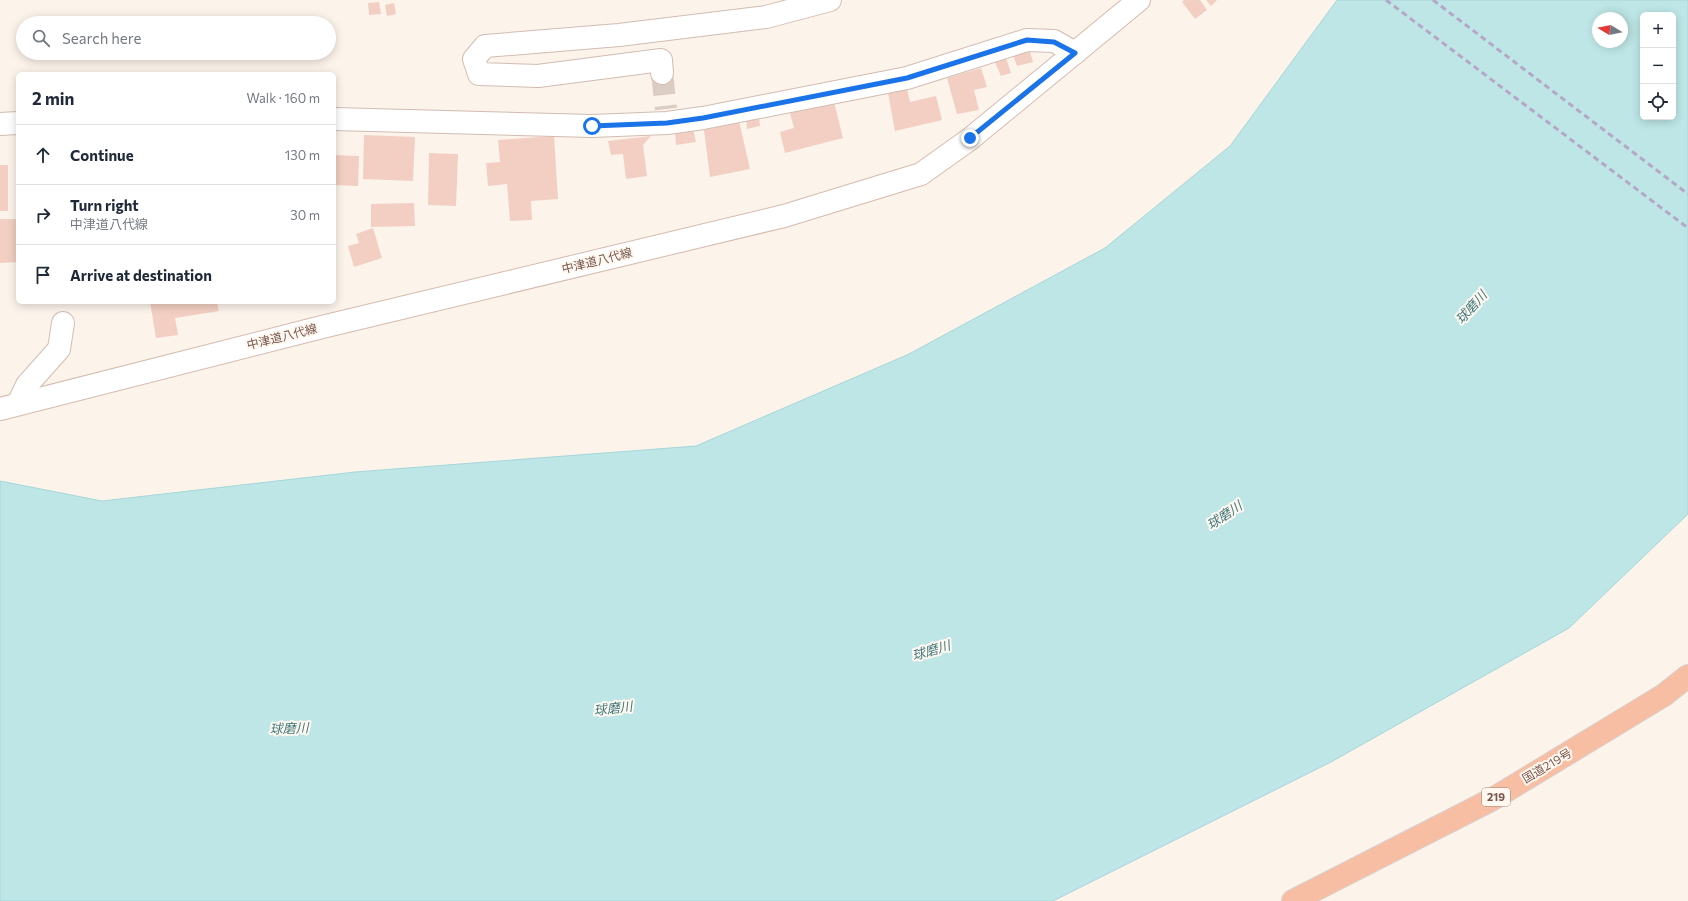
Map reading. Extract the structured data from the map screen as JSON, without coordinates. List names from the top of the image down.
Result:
{
  "streets": {
    "highway": ["国道219号", "219"],
    "street": ["中津道八代線"]
  },
  "water": ["球磨川"],
  "north": "left",
  "page": {
    "map_buttons": ["+", "−"],
    "search": "Search here",
    "heading": ["2 min", "Walk · 160 m"],
    "list": [
      ["Continue", "130 m"],
      ["Turn right", "中津道八代線", "30 m"],
      "Arrive at destination"
    ]
  }
}
